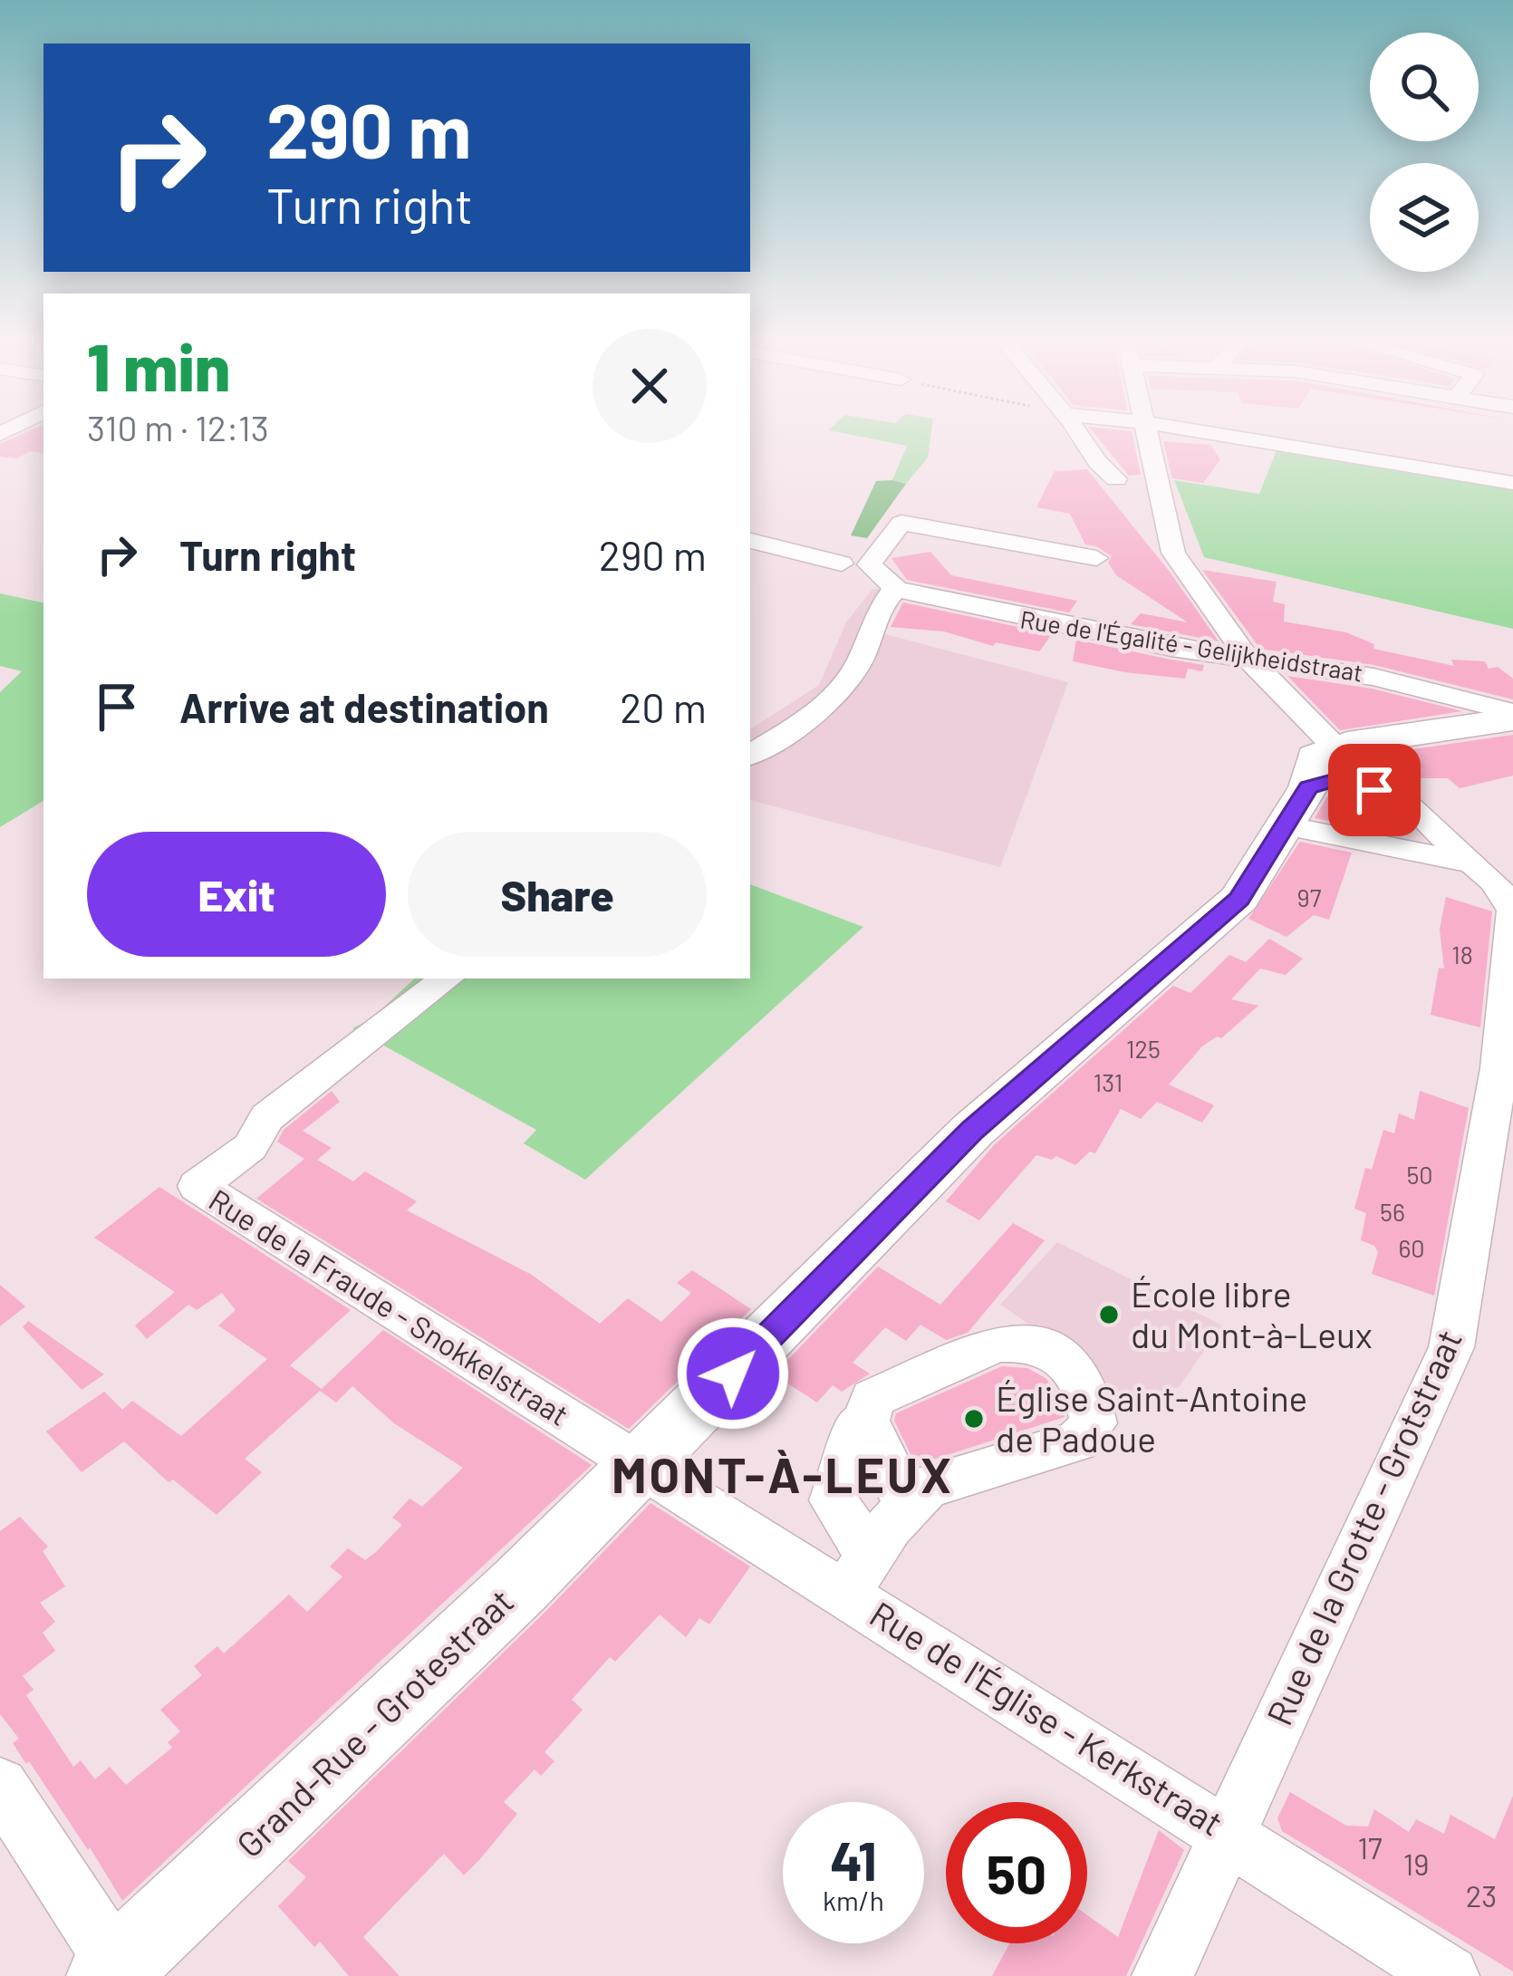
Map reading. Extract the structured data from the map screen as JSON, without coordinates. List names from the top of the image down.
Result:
{
  "streets": {
    "main road": ["Grand-Rue - Grotestraat"],
    "street": [
      "Rue de l'Égalité - Gelijkheidstraat",
      "Rue de la Fraude - Snokkelstraat",
      "Rue de la Grotte - Grotstraat",
      "Rue de l'Église - Kerkstraat"
    ]
  },
  "crossings": [
    ["Rue de la Fraude - Snokkelstraat", "Rue de l'Église - Kerkstraat"],
    ["Rue de la Fraude - Snokkelstraat", "Grand-Rue - Grotestraat"],
    ["Rue de la Grotte - Grotstraat", "Rue de l'Église - Kerkstraat"],
    ["Rue de la Grotte - Grotstraat", "Grand-Rue - Grotestraat"],
    ["Rue de l'Église - Kerkstraat", "Grand-Rue - Grotestraat"]
  ],
  "districts": ["MONT-À-LEUX"],
  "places": ["École libre du Mont-à-Leux", "Église Saint-Antoine de Padoue"],
  "house_numbers": [
    "97",
    "18",
    "125",
    "131",
    "50",
    "56",
    "60",
    "17",
    "19",
    "23"
  ],
  "page": {
    "turn": ["290 m", "Turn right"],
    "heading": ["1 min", "310 m · 12:13"],
    "list": [
      {
        "name": "Turn right",
        "value": "290 m"
      },
      {
        "name": "Arrive at destination",
        "value": "20 m"
      }
    ],
    "buttons": ["Exit", "Share"],
    "speed": "41 km/h",
    "limit": "50"
  }
}
